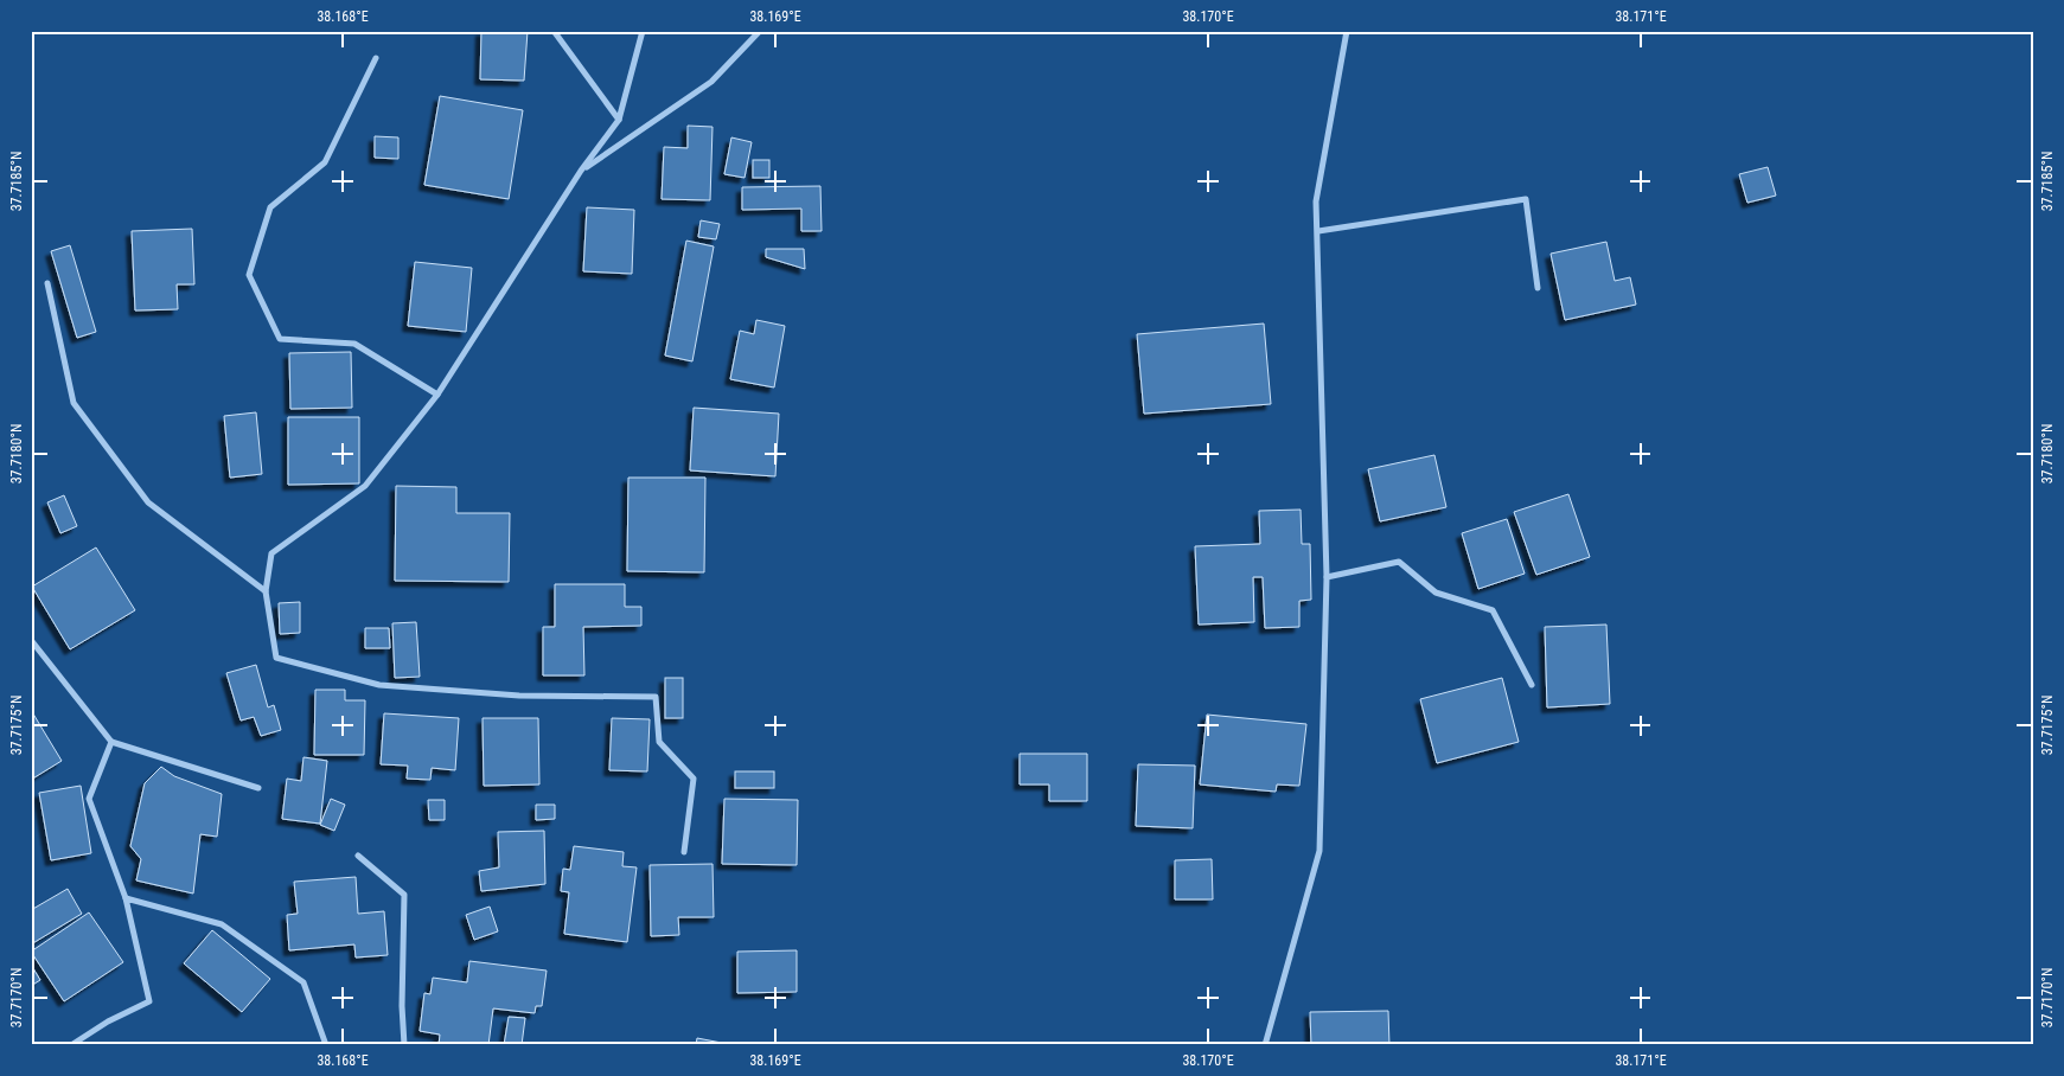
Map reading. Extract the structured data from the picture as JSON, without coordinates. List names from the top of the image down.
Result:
{
  "coordinates": [
    "38.168°E",
    "38.169°E",
    "38.170°E",
    "38.171°E",
    "37.7185°N",
    "37.7180°N",
    "37.7175°N",
    "37.7170°N"
  ]
}
